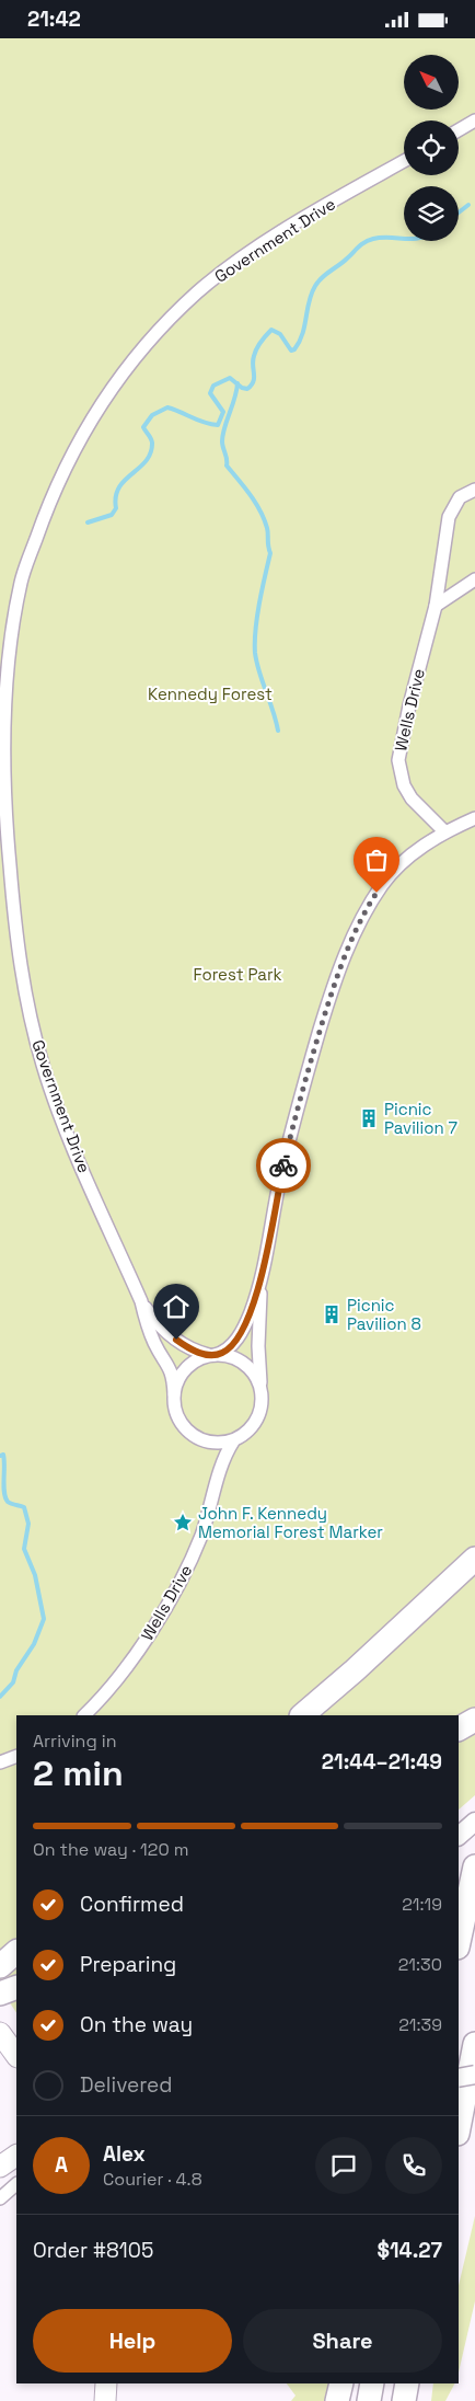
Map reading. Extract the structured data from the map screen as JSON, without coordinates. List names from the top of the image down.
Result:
{
  "streets": {
    "street": ["Government Drive", "Wells Drive"]
  },
  "crossings": [
    ["Government Drive", "Wells Drive"]
  ],
  "parks": ["Kennedy Forest", "Forest Park"],
  "places": {
    "building": ["Picnic Pavilion 7", "Picnic Pavilion 8"],
    "place": ["John F. Kennedy Memorial Forest Marker"]
  },
  "north": "top left",
  "page": {
    "status": "21:42",
    "heading": ["2 min", "Arriving in", "21:44–21:49"],
    "panel": [
      "Alex",
      "Courier · 4.8",
      "Order #8105",
      "$14.27"
    ],
    "bar": "On the way · 120 m",
    "list": [
      ["Confirmed", "21:19"],
      ["Preparing", "21:30"],
      ["On the way", "21:39"],
      "Delivered"
    ],
    "round": "A",
    "buttons": ["Help", "Share"]
  }
}
